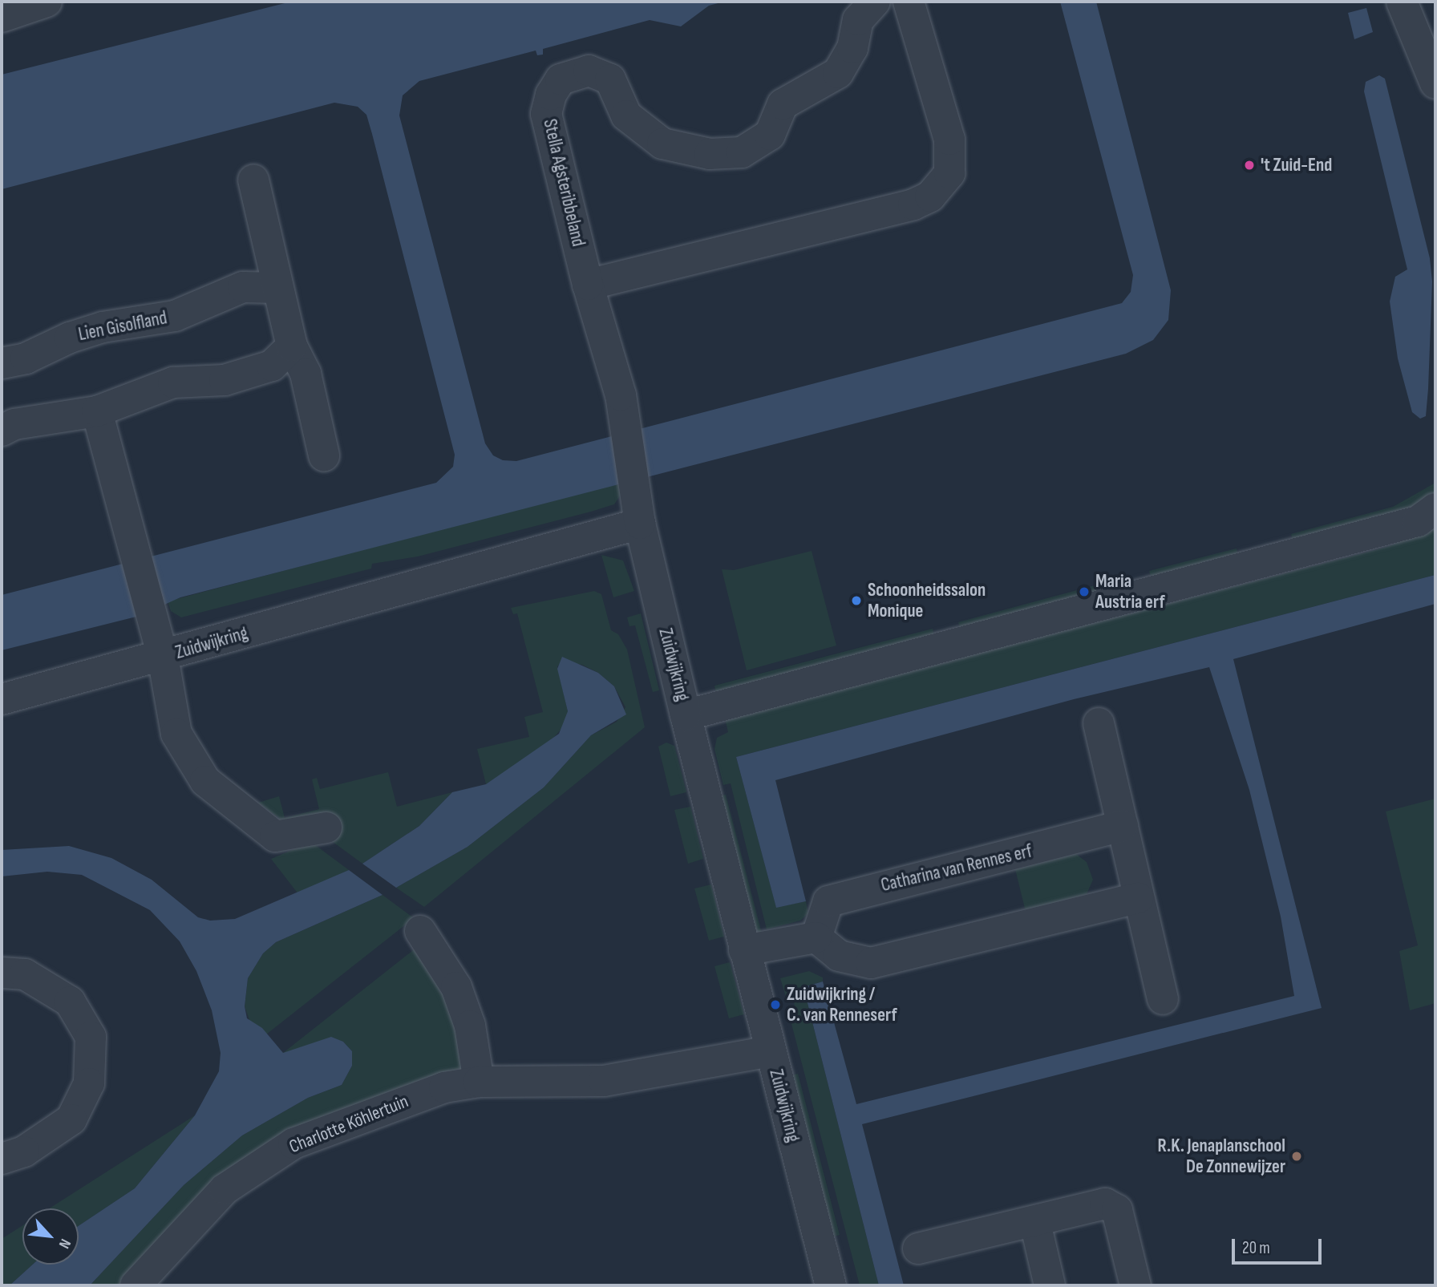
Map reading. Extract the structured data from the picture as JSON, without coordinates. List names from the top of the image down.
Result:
{
  "streets": {
    "street": [
      "Stella Agsteribbeland",
      "Lien Gisolfland",
      "Zuidwijkring",
      "Catharina van Rennes erf",
      "Charlotte Köhlertuin"
    ]
  },
  "crossings": [
    ["Stella Agsteribbeland", "Zuidwijkring"],
    ["Zuidwijkring", "Charlotte Köhlertuin"]
  ],
  "places": [
    "'t Zuid-End",
    "Maria Austria erf",
    "Schoonheidssalon Monique",
    "Zuidwijkring / C. van Renneserf",
    "R.K. Jenaplanschool De Zonnewijzer"
  ],
  "scale_bar": "20 m",
  "north": "bottom right"
}
